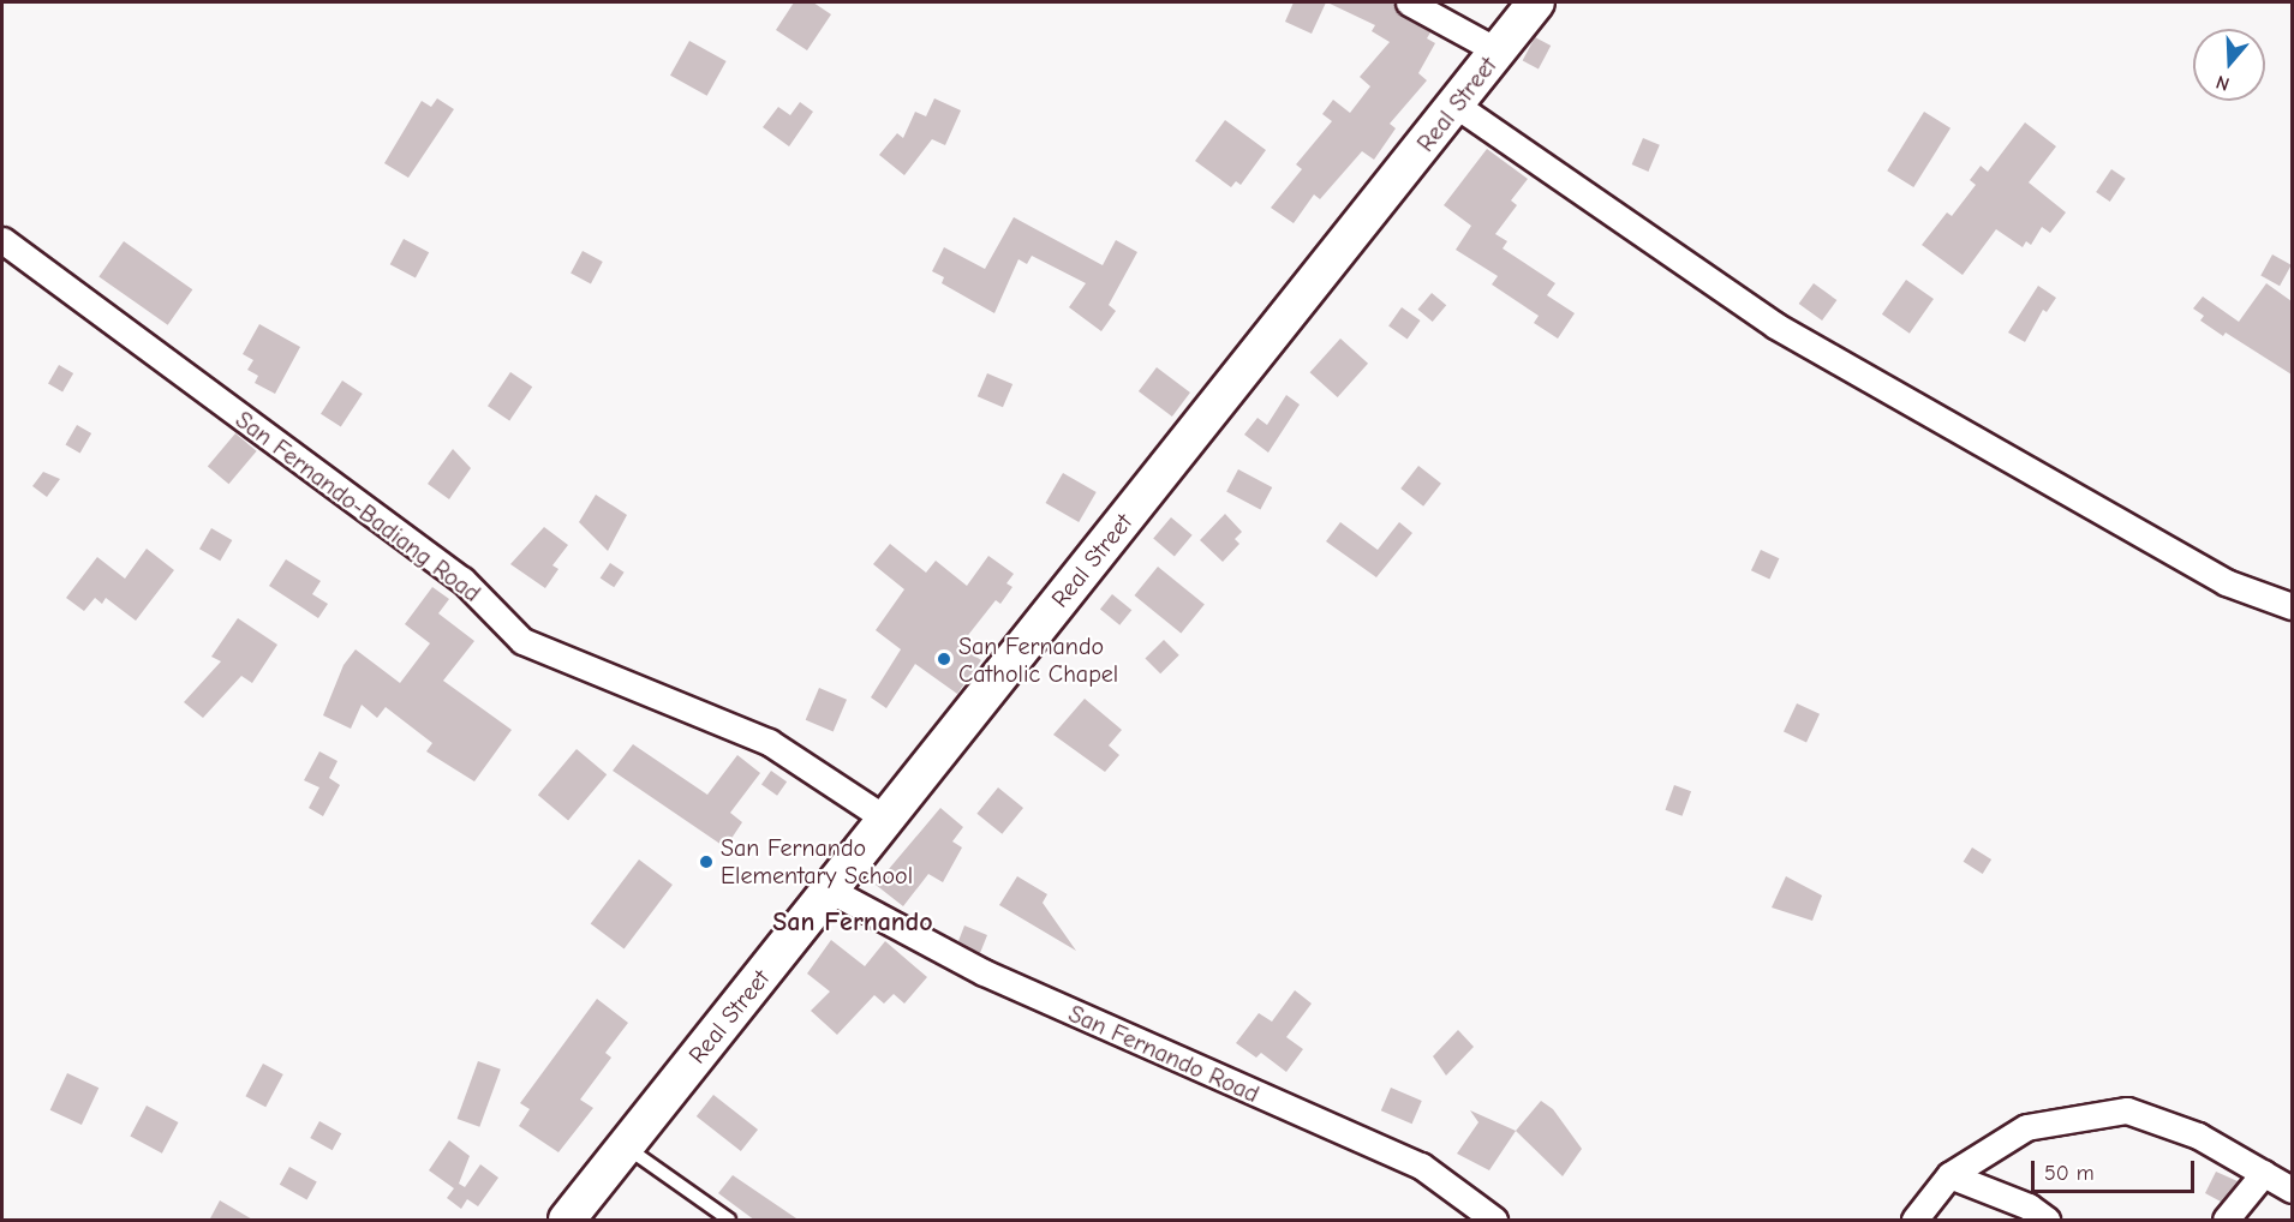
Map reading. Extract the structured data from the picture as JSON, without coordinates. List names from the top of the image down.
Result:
{
  "streets": {
    "main road": ["Real Street"],
    "street": ["San Fernando-Badiang Road", "San Fernando Road"]
  },
  "crossings": [
    ["Real Street", "San Fernando-Badiang Road"],
    ["Real Street", "San Fernando Road"]
  ],
  "districts": ["San Fernando"],
  "places": ["San Fernando Catholic Chapel", "San Fernando Elementary School"],
  "scale_bar": "50 m",
  "north": "bottom"
}
